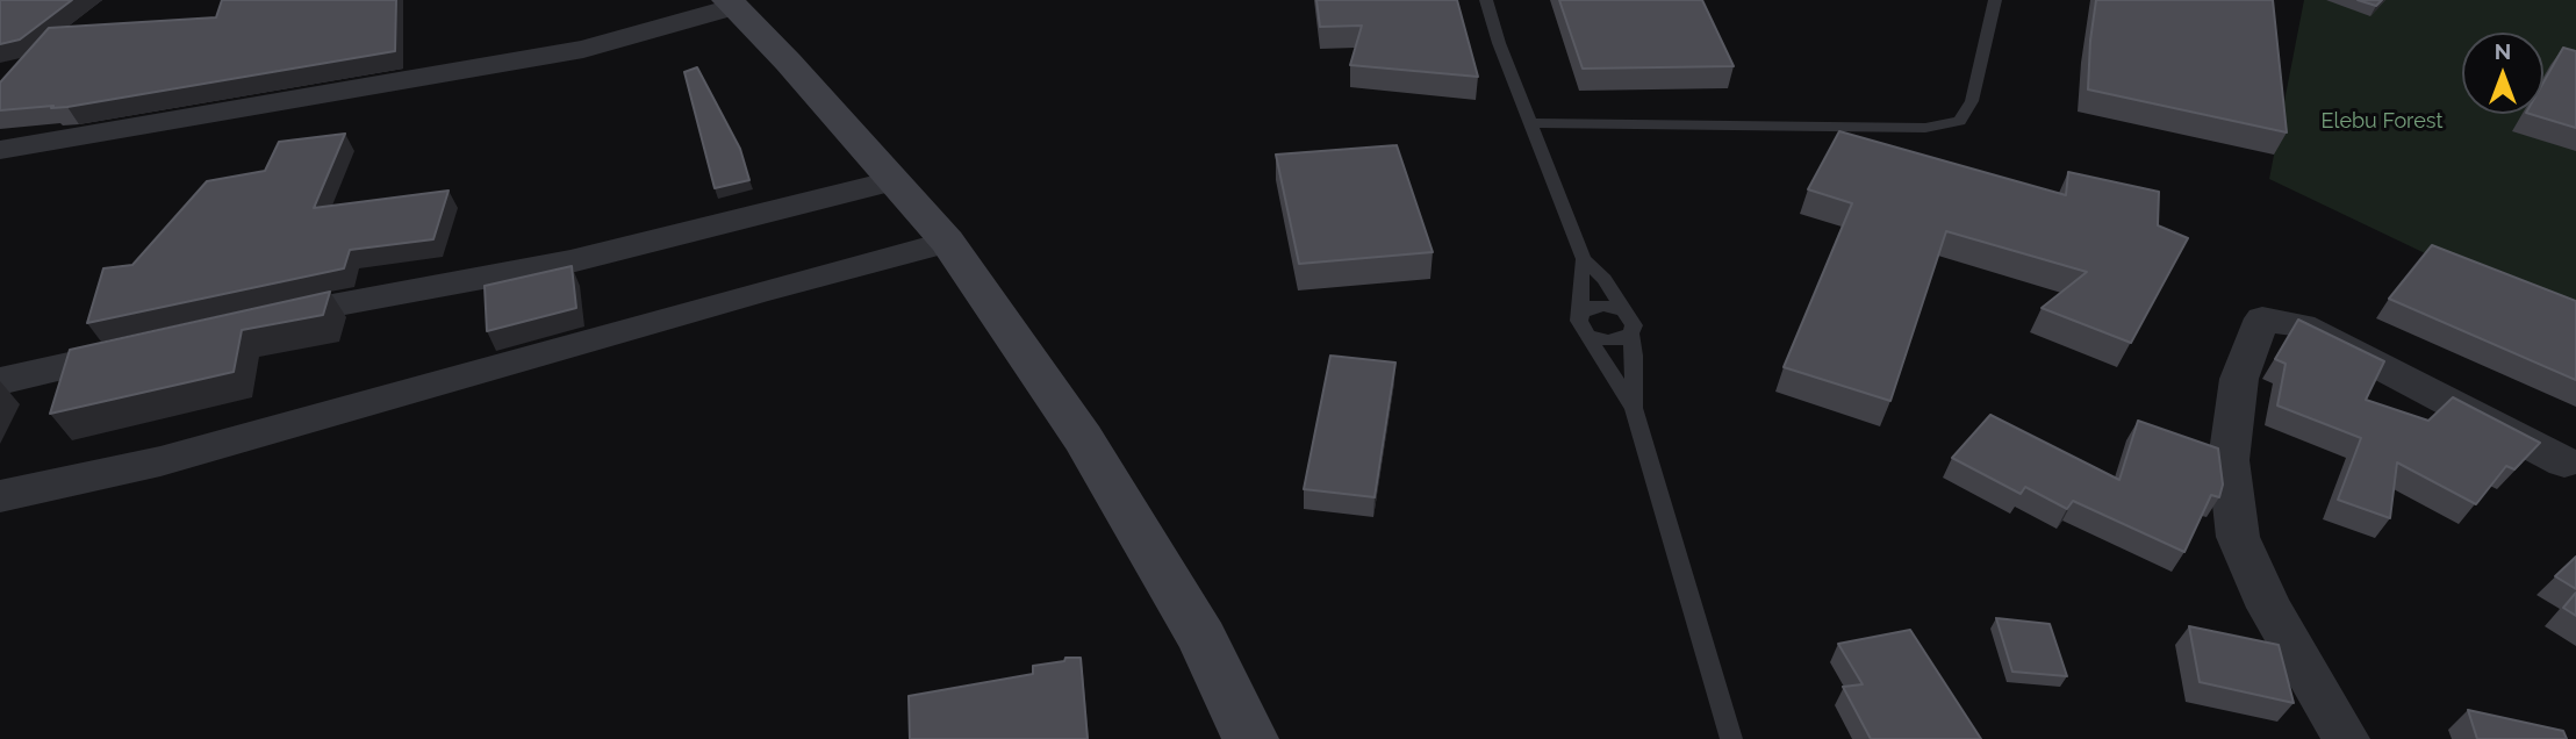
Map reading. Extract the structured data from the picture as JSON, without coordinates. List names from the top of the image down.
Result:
{
  "parks": ["Elebu Forest"],
  "north": "top"
}
